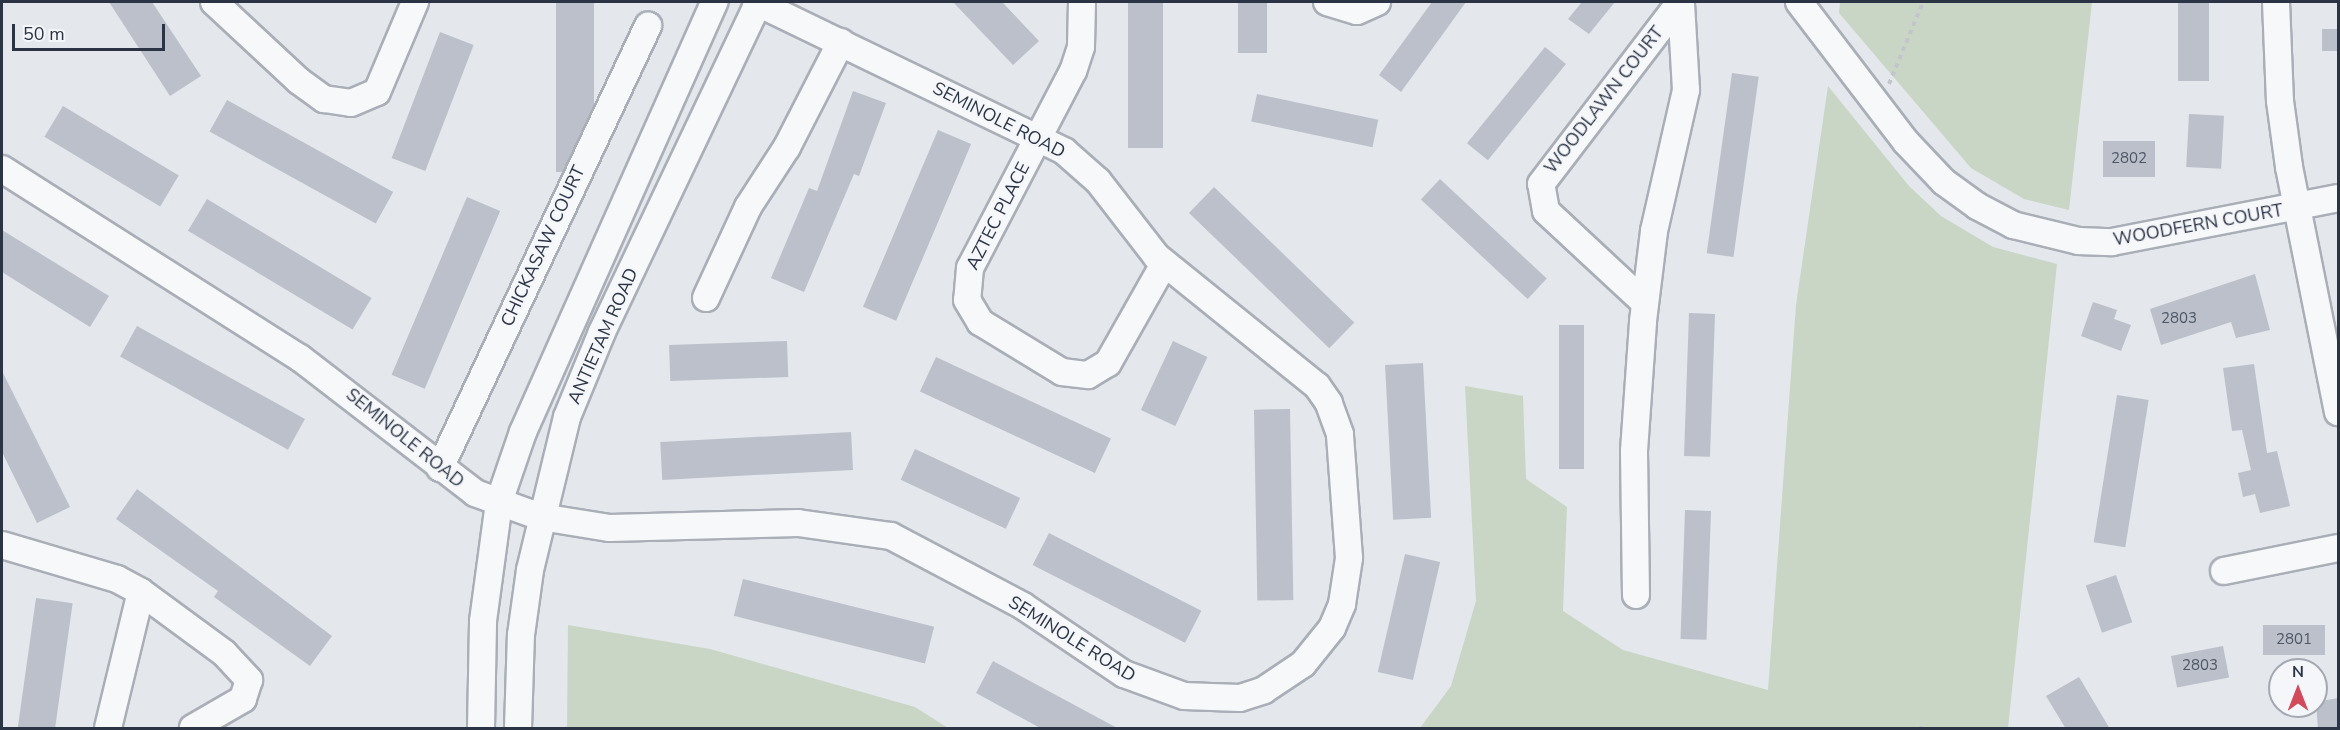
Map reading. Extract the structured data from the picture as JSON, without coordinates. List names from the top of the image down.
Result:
{
  "streets": {
    "street": [
      "WOODLAWN COURT",
      "SEMINOLE ROAD",
      "AZTEC PLACE",
      "WOODFERN COURT",
      "CHICKASAW COURT",
      "ANTIETAM ROAD"
    ]
  },
  "crossings": [
    ["SEMINOLE ROAD", "AZTEC PLACE"],
    ["SEMINOLE ROAD", "CHICKASAW COURT"],
    ["SEMINOLE ROAD", "ANTIETAM ROAD"]
  ],
  "house_numbers": [
    "2802",
    "2803",
    "2801",
    "2803"
  ],
  "scale_bar": "50 m",
  "north": "top"
}
